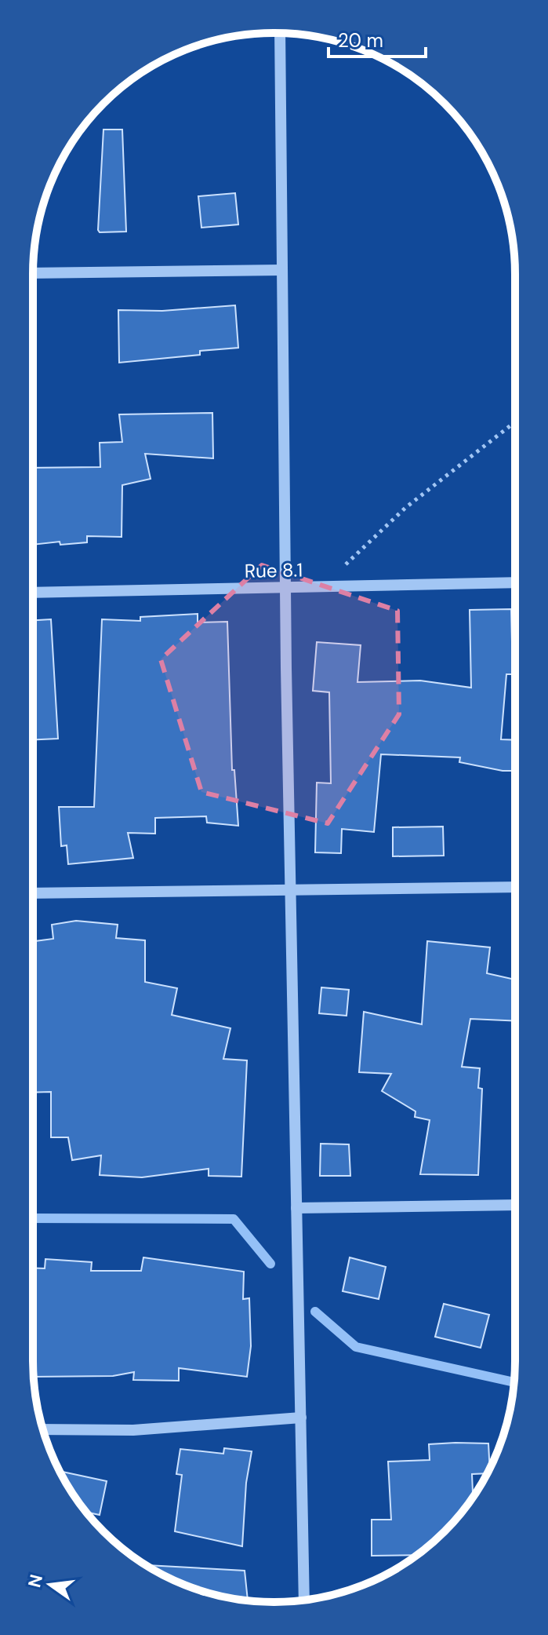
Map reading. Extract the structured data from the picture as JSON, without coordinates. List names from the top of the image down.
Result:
{
  "streets": {
    "street": ["Rue 8.1"]
  },
  "scale_bar": "20 m",
  "north": "left"
}
